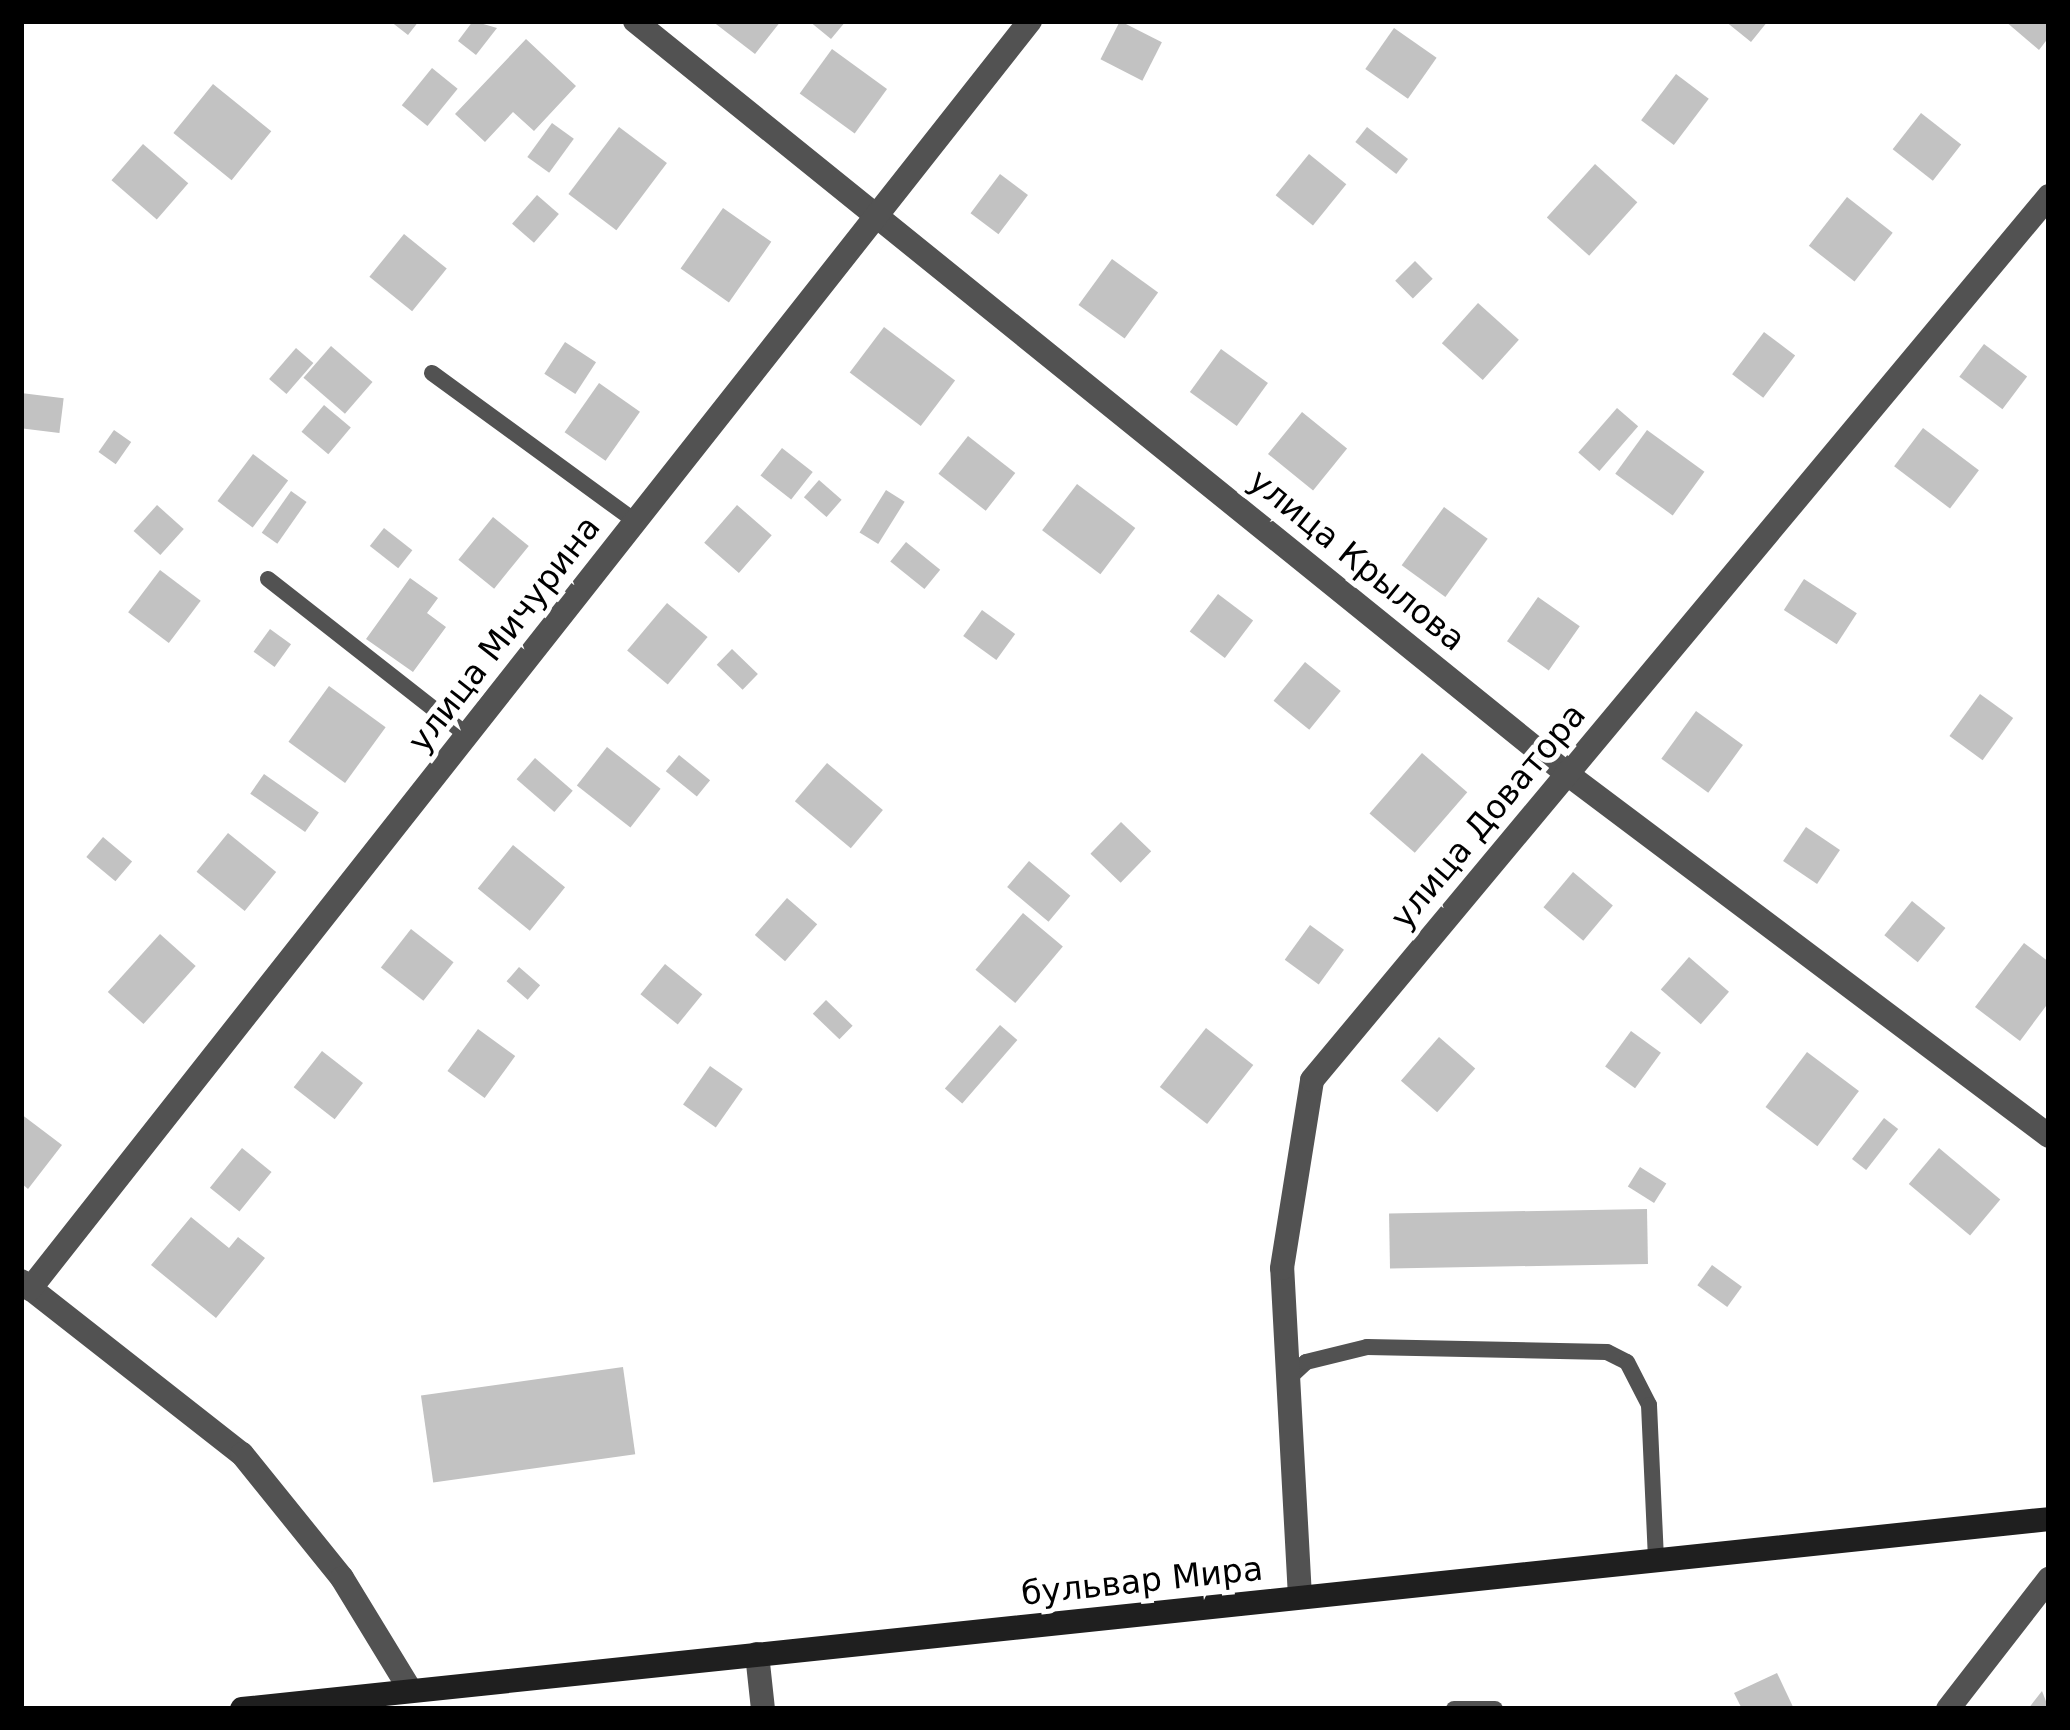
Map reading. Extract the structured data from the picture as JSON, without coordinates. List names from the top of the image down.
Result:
{
  "streets": {
    "main road": ["бульвар Мира"],
    "street": ["улица Крылова", "улица Мичурина", "улица Доватора"]
  },
  "crossings": [
    ["улица Крылова", "улица Мичурина"],
    ["улица Крылова", "улица Доватора"],
    ["улица Доватора", "бульвар Мира"]
  ]
}
